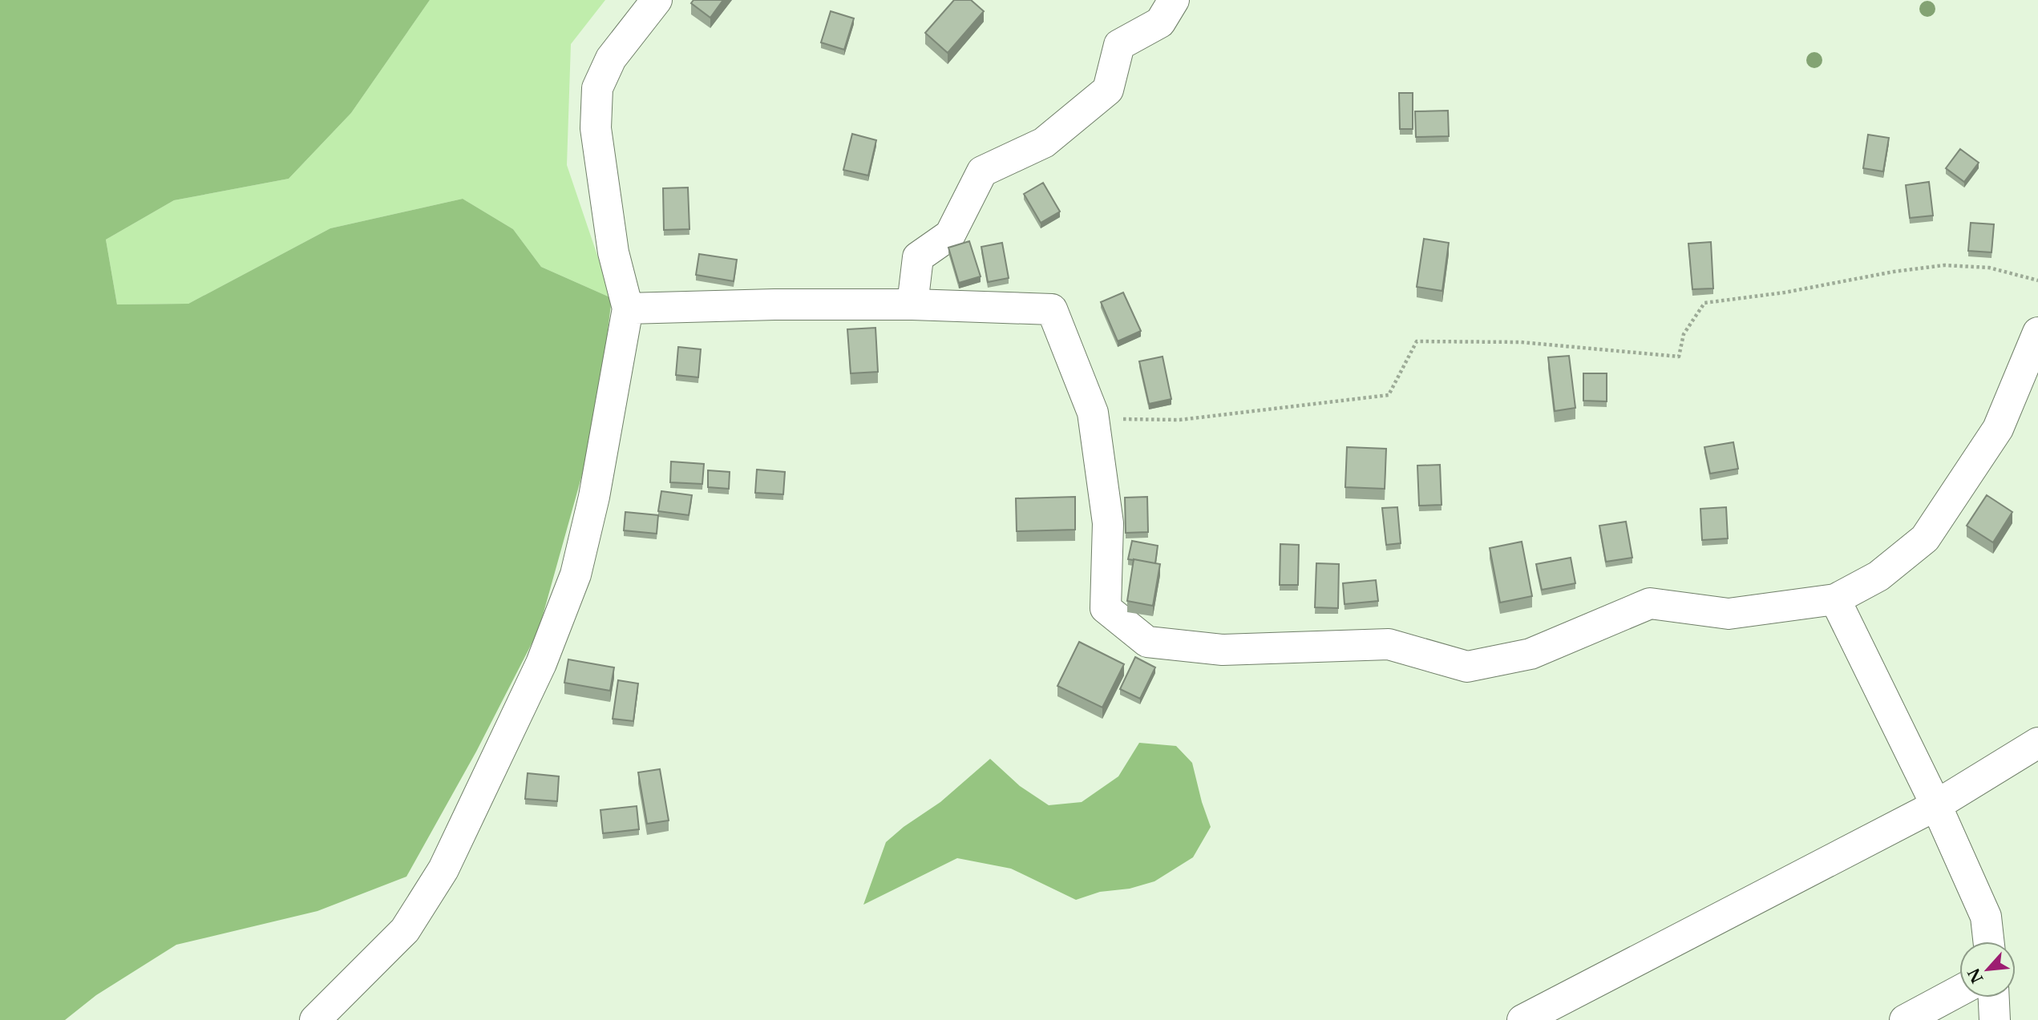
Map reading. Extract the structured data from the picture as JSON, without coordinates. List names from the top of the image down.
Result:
{
  "north": "bottom left"
}
